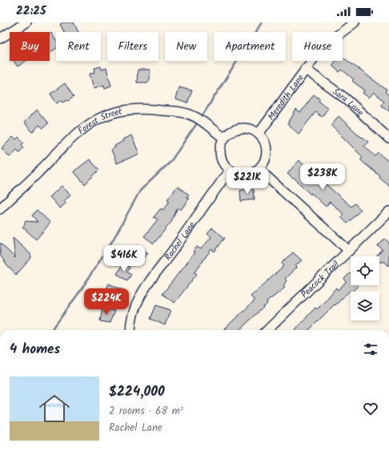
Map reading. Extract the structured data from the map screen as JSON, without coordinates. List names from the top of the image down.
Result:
{
  "streets": {
    "street": [
      "Meredith Lane",
      "Sara Lane",
      "Forest Street",
      "Rachel Lane",
      "Peacock Trail"
    ]
  },
  "crossings": [
    ["Meredith Lane", "Sara Lane"],
    ["Meredith Lane", "Forest Street"],
    ["Meredith Lane", "Rachel Lane"],
    ["Forest Street", "Rachel Lane"]
  ],
  "page": {
    "status": "22:25",
    "chip": [
      "Buy",
      "Rent",
      "Filters",
      "New",
      "Apartment",
      "House"
    ],
    "price": [
      "$238K",
      "$221K",
      "$416K",
      "$224K"
    ],
    "heading": "4 homes",
    "list": [
      {
        "name": "$224,000",
        "note": "2 rooms · 68 m² · Rachel Lane"
      }
    ]
  }
}
